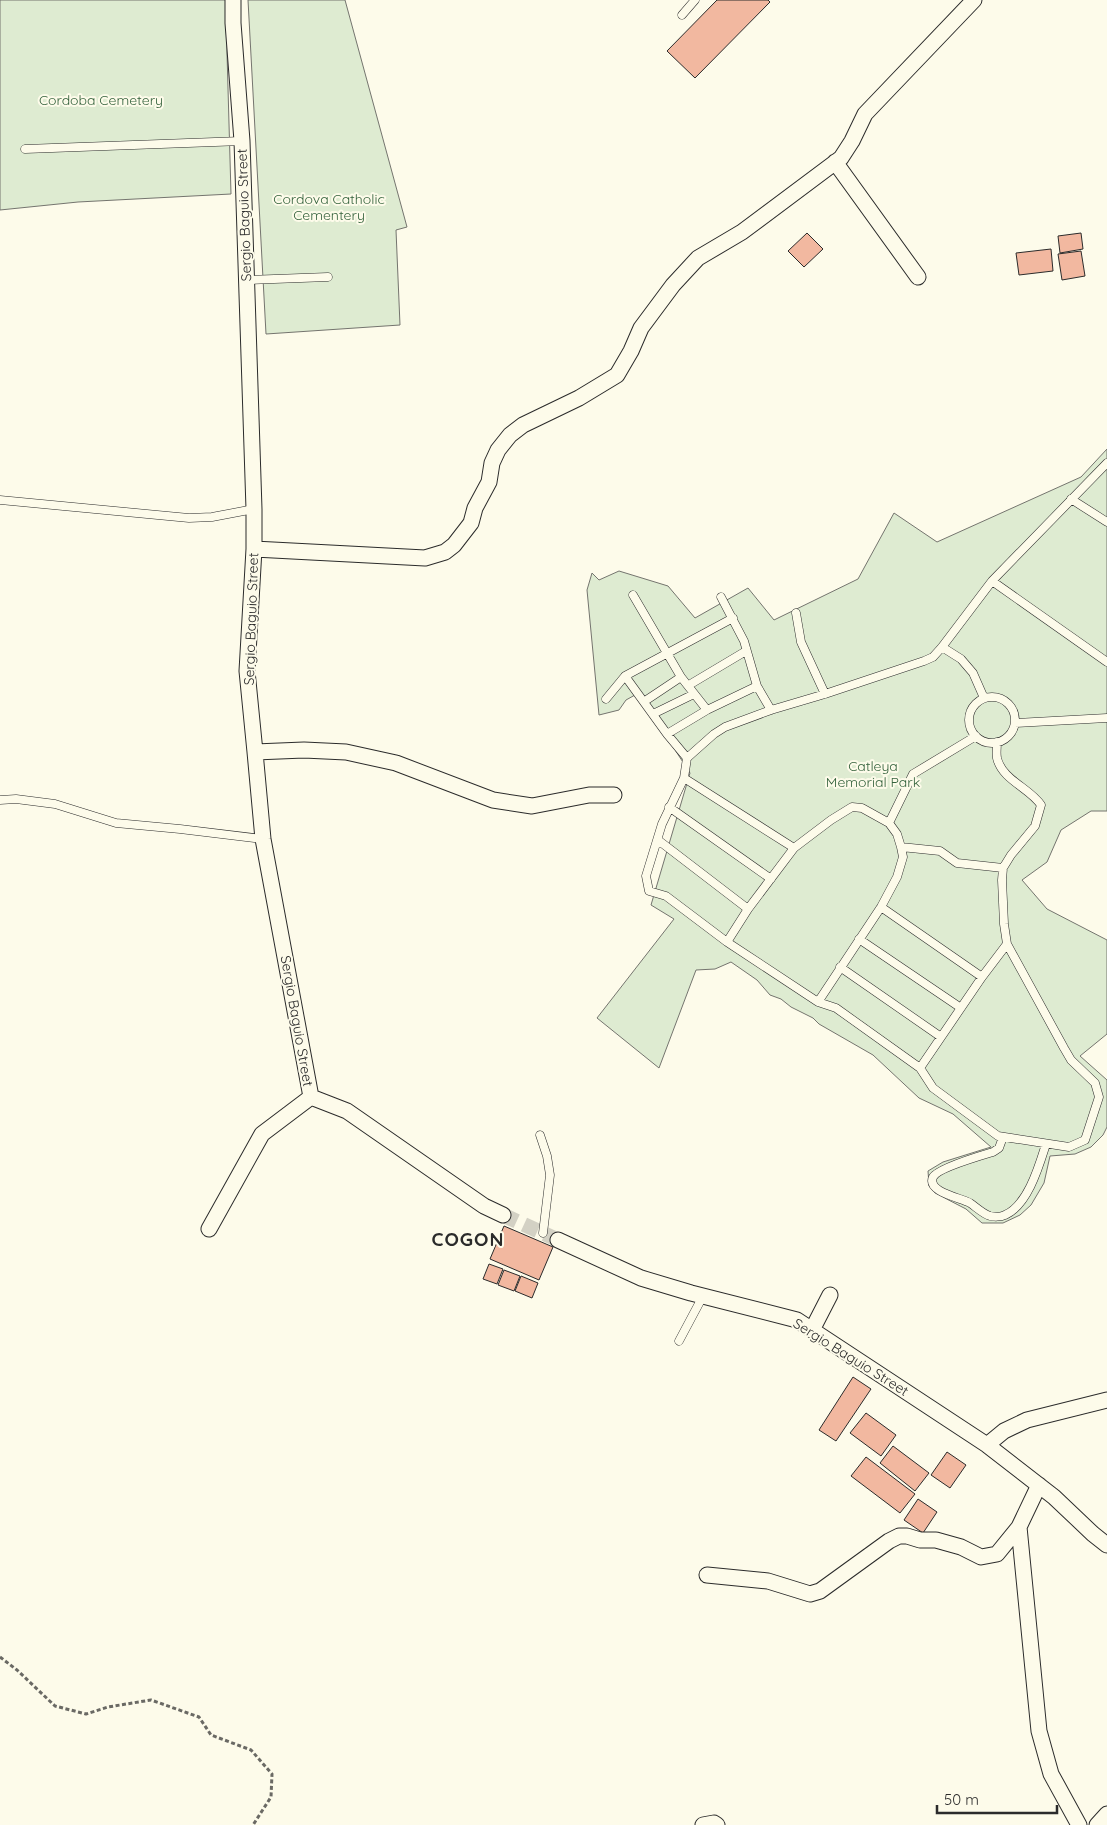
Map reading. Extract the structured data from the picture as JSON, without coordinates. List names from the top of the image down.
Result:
{
  "streets": {
    "street": ["Sergio Baguio Street"]
  },
  "districts": ["COGON"],
  "parks": ["Cordoba Cemetery", "Cordova Catholic Cementery", "Catleya Memorial Park"],
  "scale_bar": "50 m"
}
